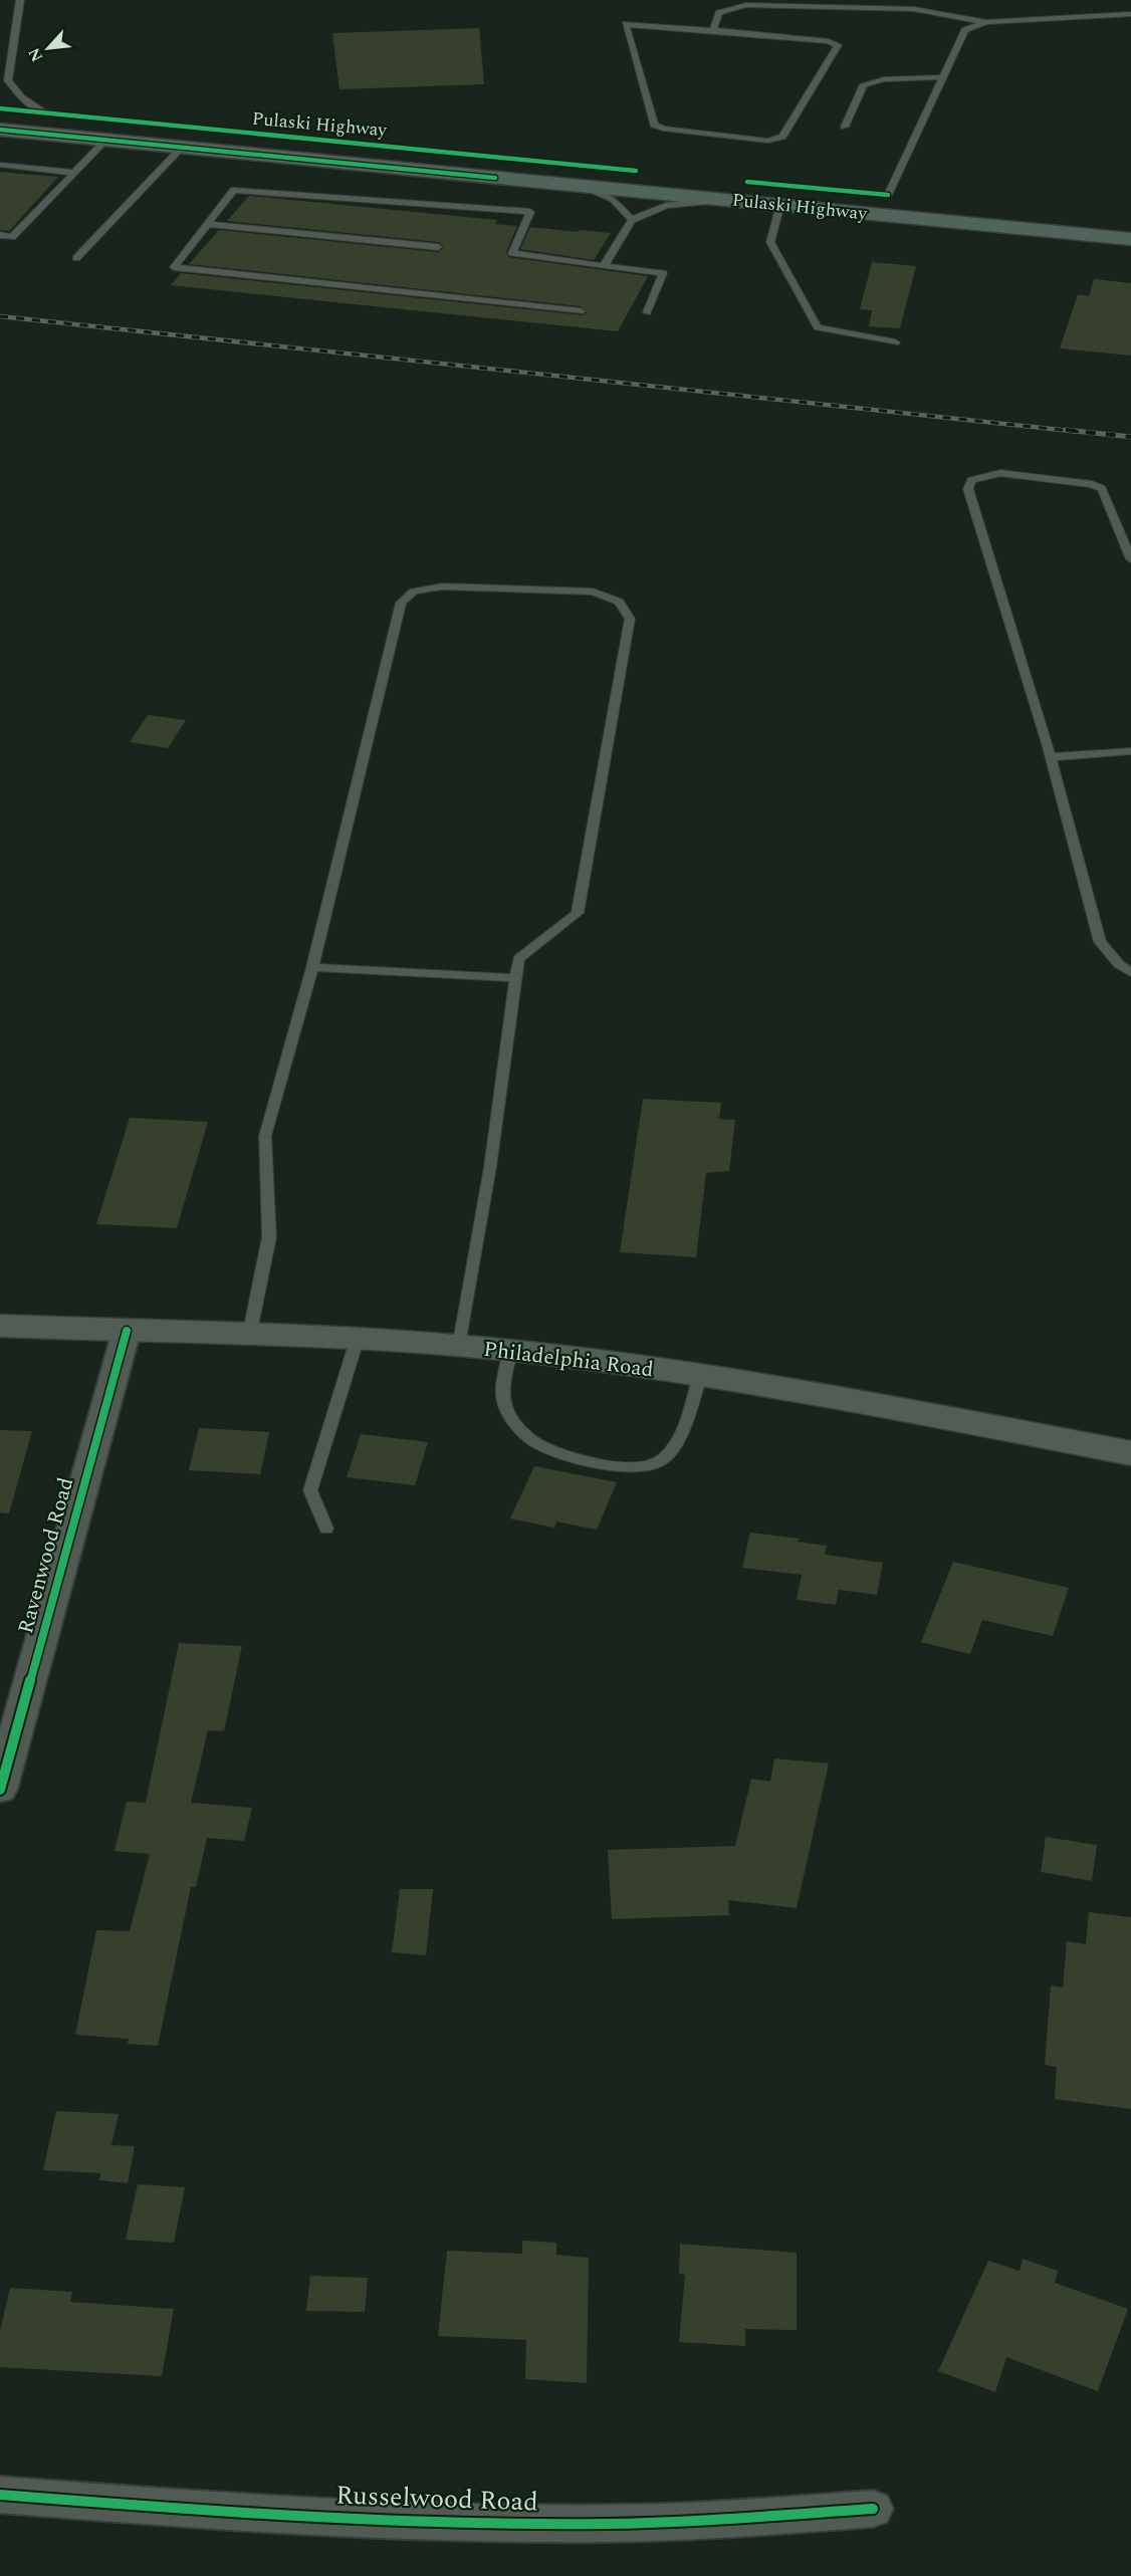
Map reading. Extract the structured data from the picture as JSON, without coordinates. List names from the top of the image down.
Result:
{
  "streets": {
    "highway": ["Pulaski Highway"],
    "main road": ["Philadelphia Road"],
    "street": ["Ravenwood Road", "Russelwood Road"]
  },
  "crossings": [
    ["Philadelphia Road", "Ravenwood Road"]
  ],
  "north": "bottom left"
}
